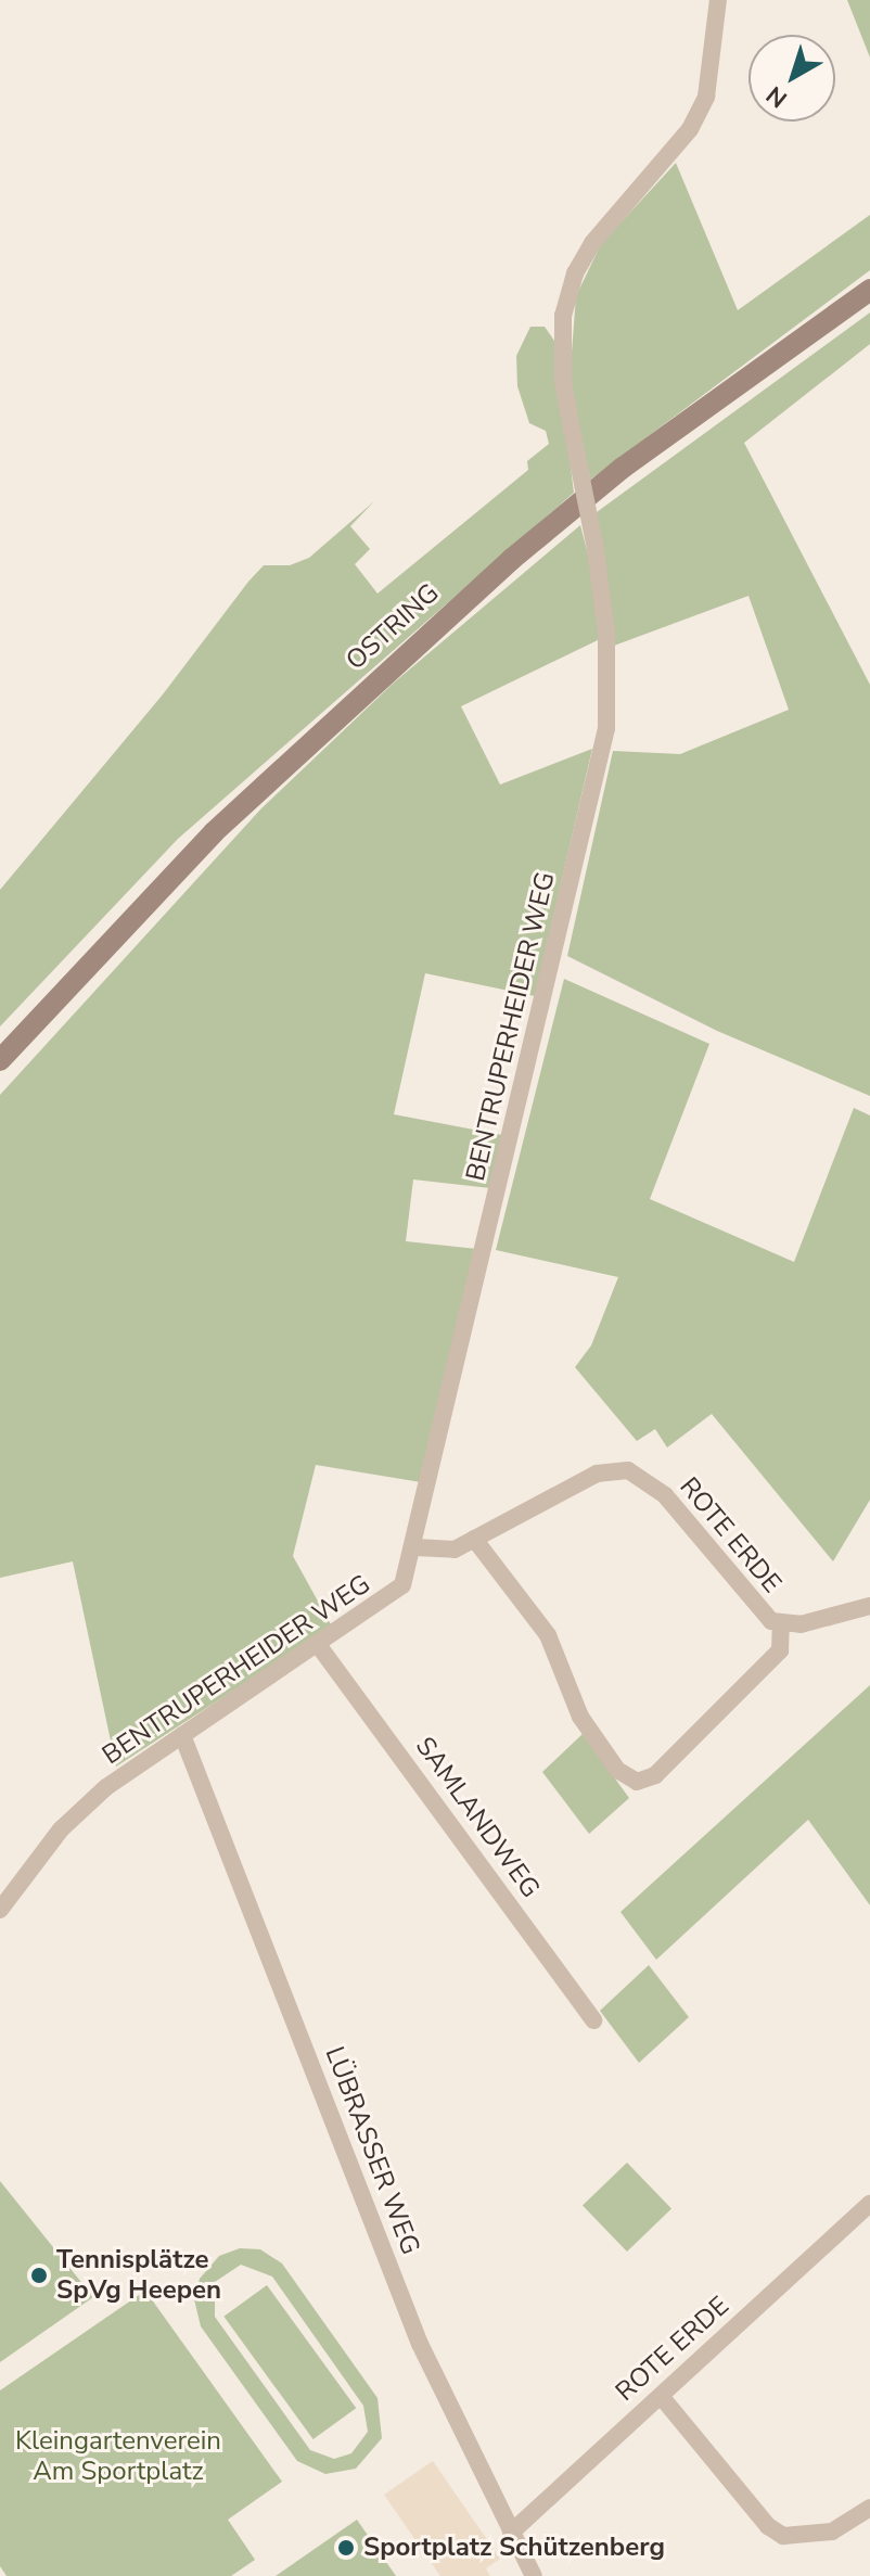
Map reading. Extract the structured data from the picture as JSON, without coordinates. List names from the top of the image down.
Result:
{
  "streets": {
    "main road": ["OSTRING"],
    "street": [
      "BENTRUPERHEIDER WEG",
      "ROTE ERDE",
      "SAMLANDWEG",
      "LÜBRASSER WEG"
    ]
  },
  "crossings": [
    ["BENTRUPERHEIDER WEG", "ROTE ERDE"],
    ["BENTRUPERHEIDER WEG", "SAMLANDWEG"],
    ["BENTRUPERHEIDER WEG", "LÜBRASSER WEG"],
    ["ROTE ERDE", "LÜBRASSER WEG"]
  ],
  "parks": ["Kleingartenverein Am Sportplatz"],
  "places": ["Tennisplätze SpVg Heepen", "Sportplatz Schützenberg"],
  "north": "bottom left"
}
